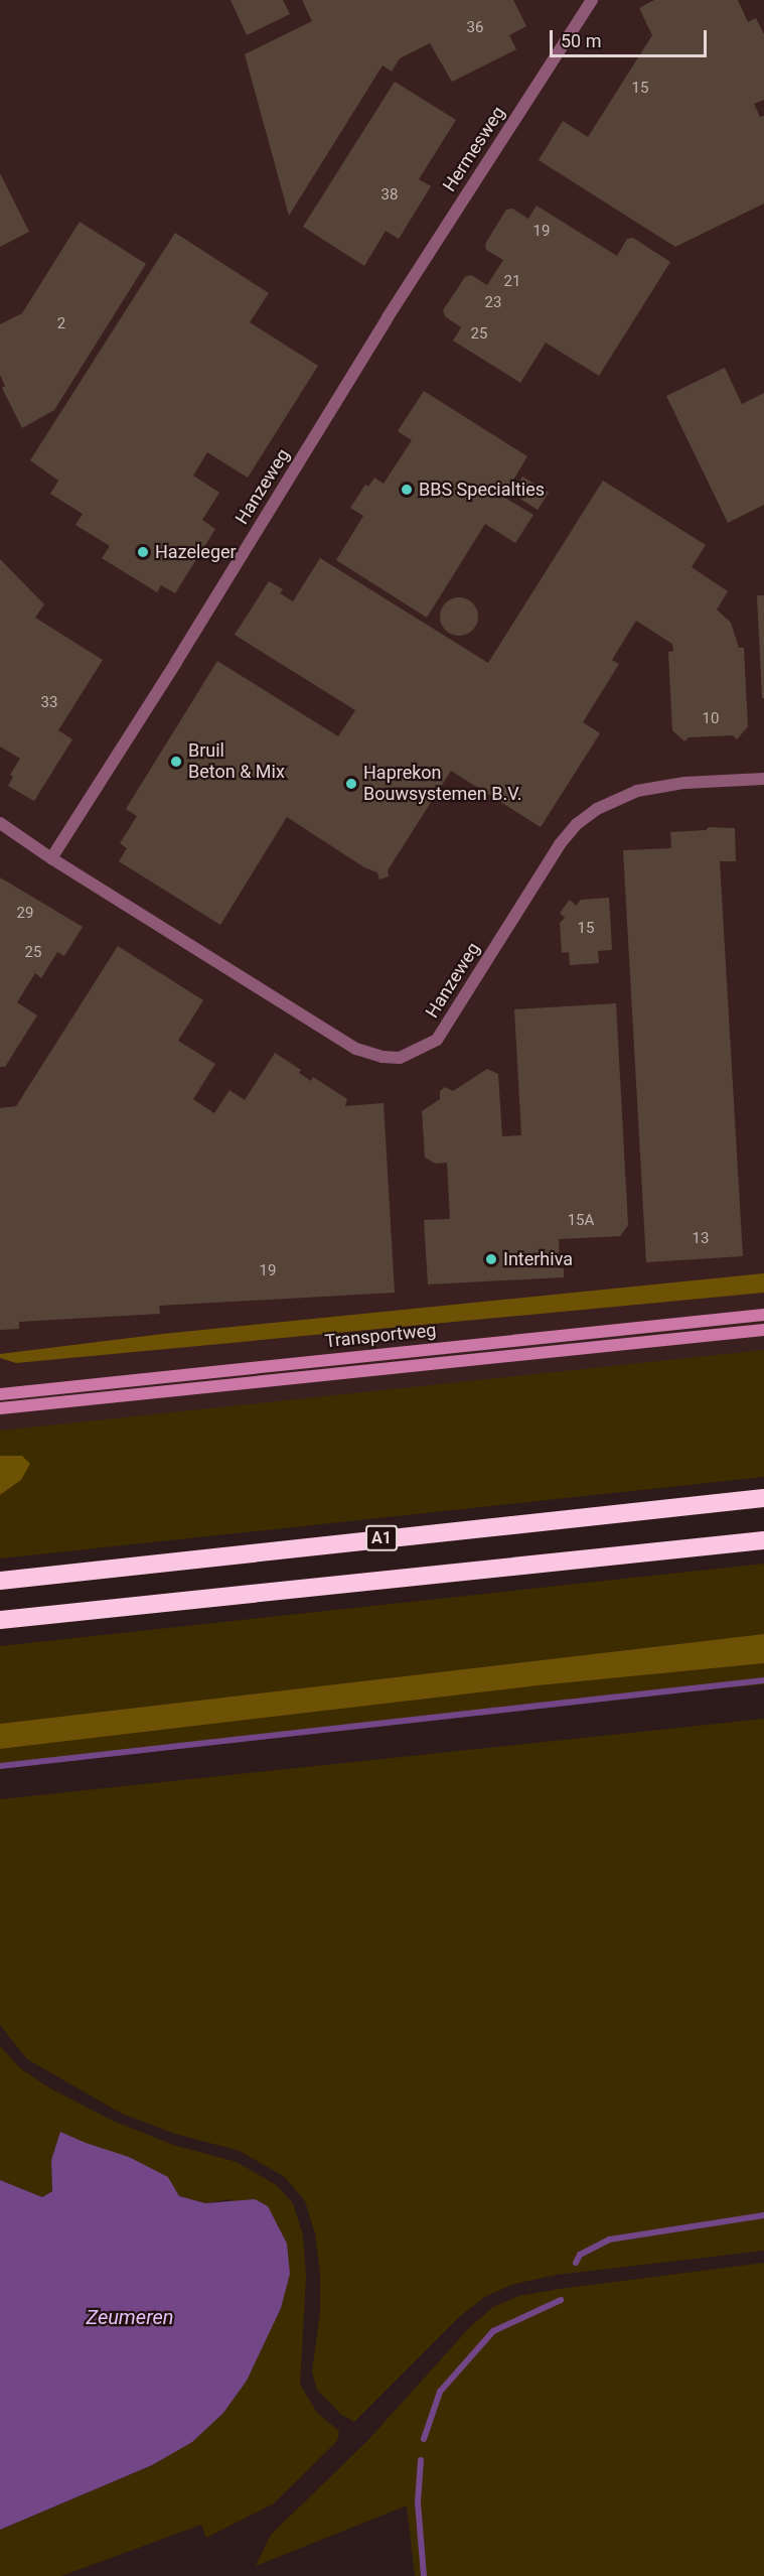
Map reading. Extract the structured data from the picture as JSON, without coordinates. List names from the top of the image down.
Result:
{
  "streets": {
    "highway": ["A1"],
    "street": ["Hermesweg", "Hanzeweg", "Transportweg"]
  },
  "crossings": [
    ["Hermesweg", "Hanzeweg"]
  ],
  "water": ["Zeumeren"],
  "places": [
    "BBS Specialties",
    "Hazeleger",
    "Bruil Beton & Mix",
    "Haprekon Bouwsystemen B.V.",
    "Interhiva"
  ],
  "house_numbers": [
    "36",
    "15",
    "38",
    "19",
    "21",
    "23",
    "2",
    "25",
    "33",
    "10",
    "29",
    "15",
    "25",
    "15A",
    "13",
    "19"
  ],
  "scale_bar": "50 m"
}
